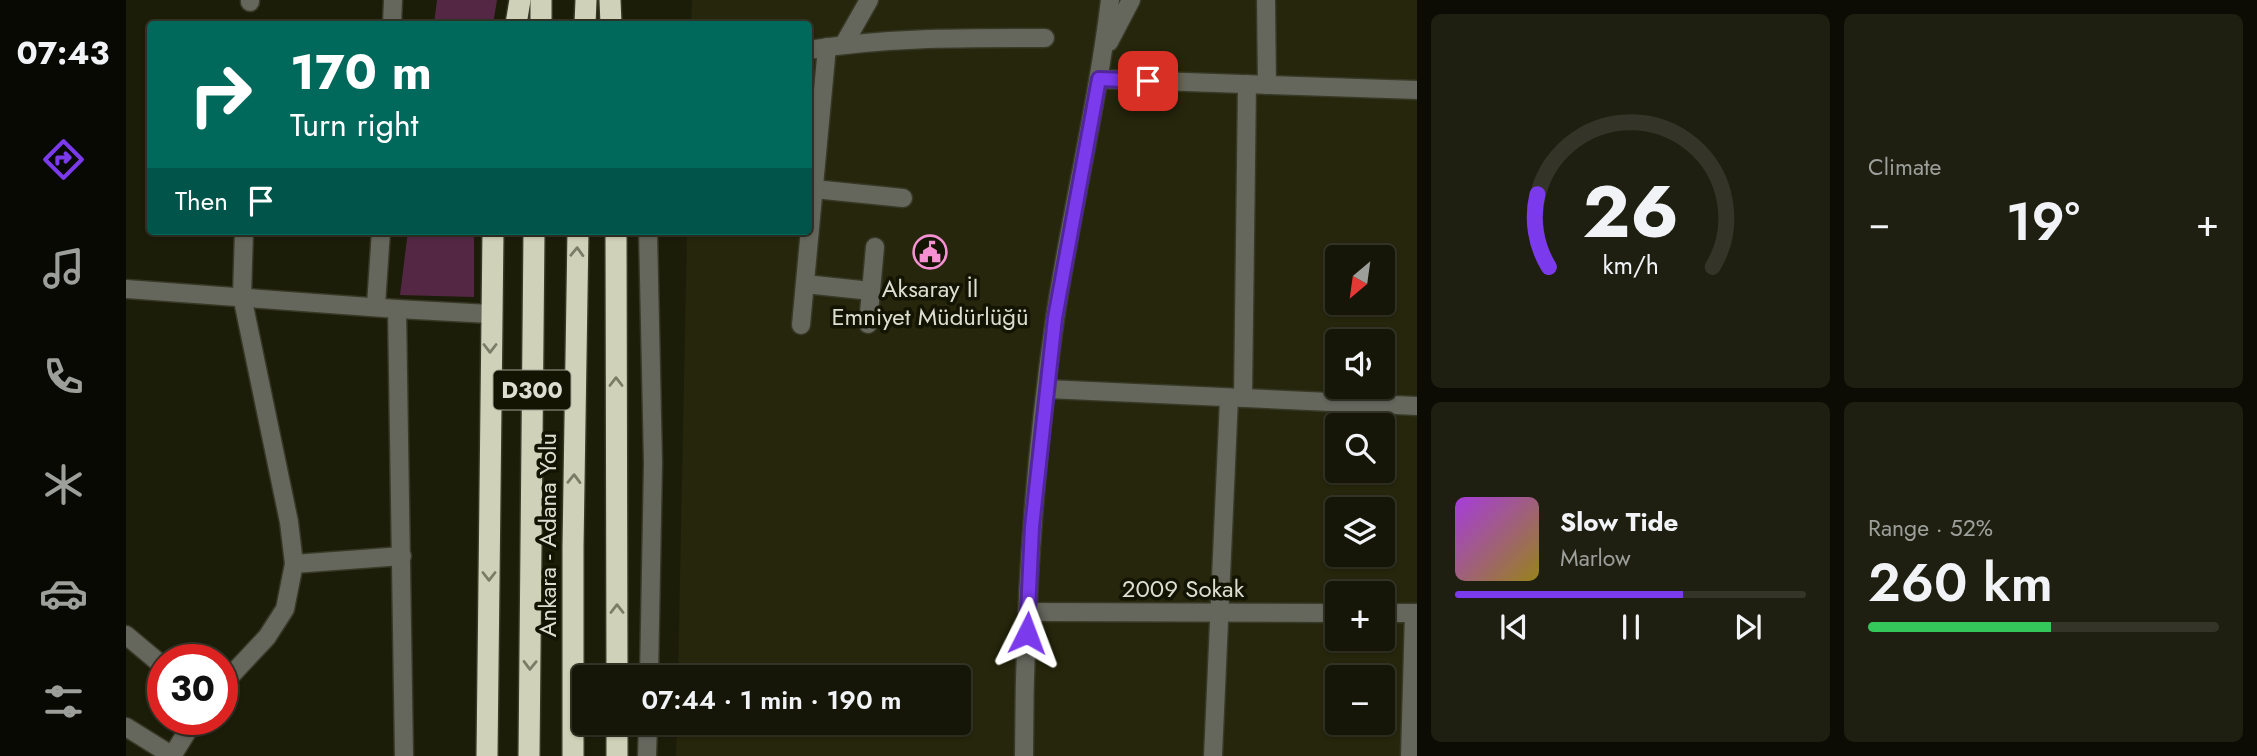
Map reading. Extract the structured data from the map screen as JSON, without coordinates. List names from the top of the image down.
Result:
{
  "streets": {
    "highway": ["D300", "Ankara - Adana Yolu"],
    "street": ["2009 Sokak"]
  },
  "places": {
    "public building": ["Aksaray İl Emniyet Müdürlüğü"]
  },
  "north": "bottom left",
  "page": {
    "tabs": "07:43",
    "tile": [
      "Climate",
      ["Range · 52%", "260 km"]
    ],
    "turn": ["170 m", "Turn right"],
    "then": "Then",
    "heat": ["−", "19°", "+"],
    "map_buttons": ["+", "−"],
    "song": ["Slow Tide", "Marlow"],
    "limit": "30",
    "trip": "07:44 · 1 min · 190 m",
    "gauge": ["26", "km/h"]
  }
}
